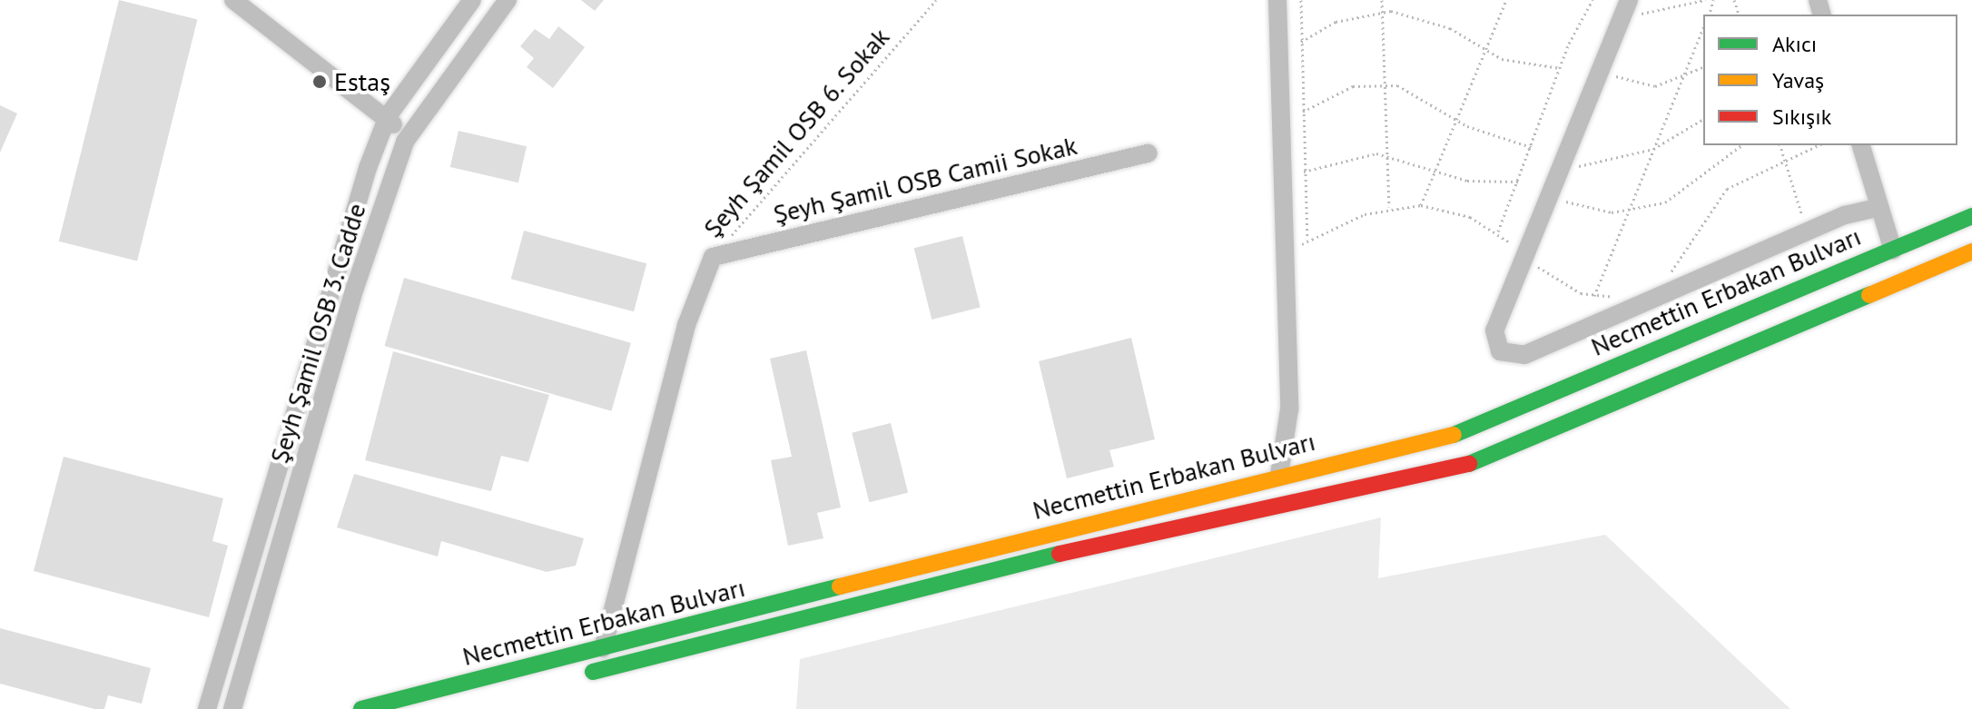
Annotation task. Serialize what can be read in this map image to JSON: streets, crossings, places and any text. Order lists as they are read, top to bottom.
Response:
{
  "streets": {
    "main road": ["Necmettin Erbakan Bulvarı"],
    "street": ["Şeyh Şamil OSB Camii Sokak", "Şeyh Şamil OSB 3. Cadde"],
    "path": ["Şeyh Şamil OSB 6. Sokak"]
  },
  "crossings": [
    ["Şeyh Şamil OSB 6. Sokak", "Şeyh Şamil OSB Camii Sokak"]
  ],
  "places": ["Estaş"],
  "legend": ["Akıcı", "Yavaş", "Sıkışık"]
}
